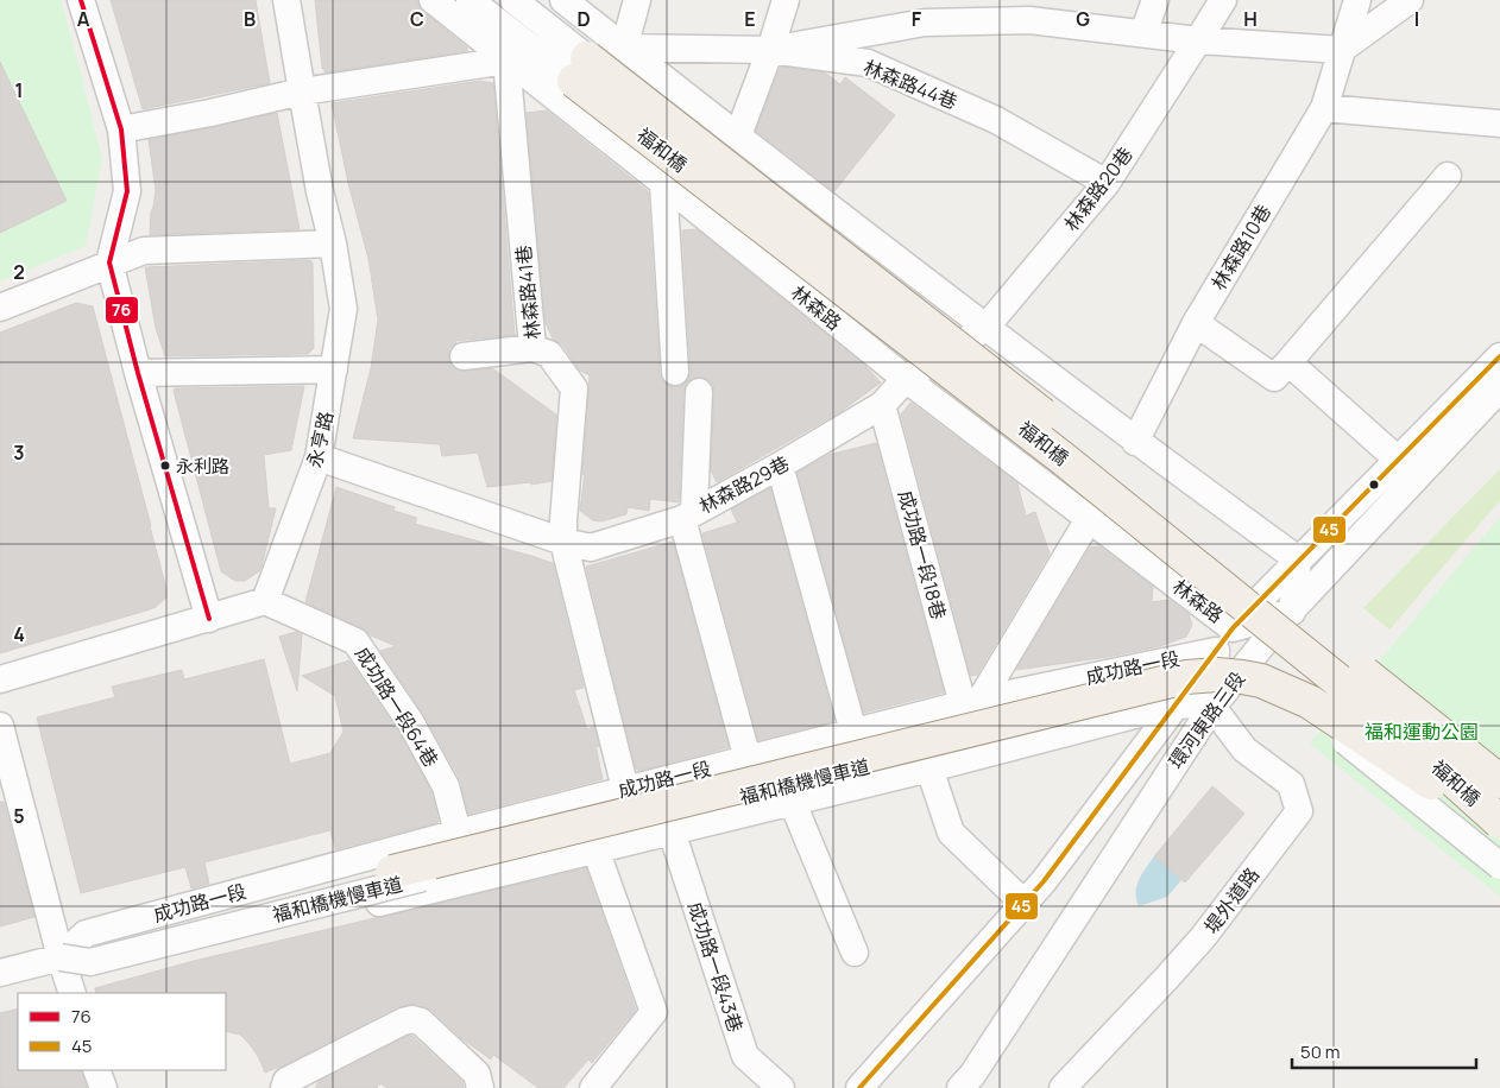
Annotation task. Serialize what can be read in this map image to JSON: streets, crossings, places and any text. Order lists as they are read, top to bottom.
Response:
{
  "streets": {
    "main road": ["福和橋"],
    "street": [
      "林森路44巷",
      "林森路20巷",
      "林森路10巷",
      "林森路41巷",
      "林森路",
      "永亨路",
      "林森路29巷",
      "成功路一段18巷",
      "成功路一段",
      "成功路一段64巷",
      "環河東路三段",
      "福和橋機慢車道",
      "堤外道路",
      "成功路一段43巷"
    ]
  },
  "crossings": [
    ["林森路44巷", "林森路20巷"],
    ["林森路20巷", "林森路"],
    ["林森路20巷", "林森路29巷"],
    ["林森路41巷", "林森路"],
    ["林森路41巷", "林森路29巷"],
    ["林森路41巷", "成功路一段"],
    ["林森路", "林森路29巷"],
    ["林森路", "環河東路三段"],
    ["永亨路", "林森路29巷"],
    ["永亨路", "成功路一段64巷"],
    ["林森路29巷", "成功路一段18巷"],
    ["成功路一段18巷", "成功路一段"],
    ["成功路一段", "成功路一段64巷"],
    ["成功路一段", "環河東路三段"],
    ["成功路一段", "福和橋機慢車道"],
    ["環河東路三段", "堤外道路"]
  ],
  "parks": ["福和運動公園"],
  "places": ["永利路"],
  "lines": ["transit line 76", "transit line 45"],
  "legend": ["76", "45"],
  "scale_bar": "50 m",
  "grid": {
    "columns": [
      "A",
      "B",
      "C",
      "D",
      "E",
      "F",
      "G",
      "H",
      "I"
    ],
    "rows": [
      "1",
      "2",
      "3",
      "4",
      "5"
    ]
  }
}
